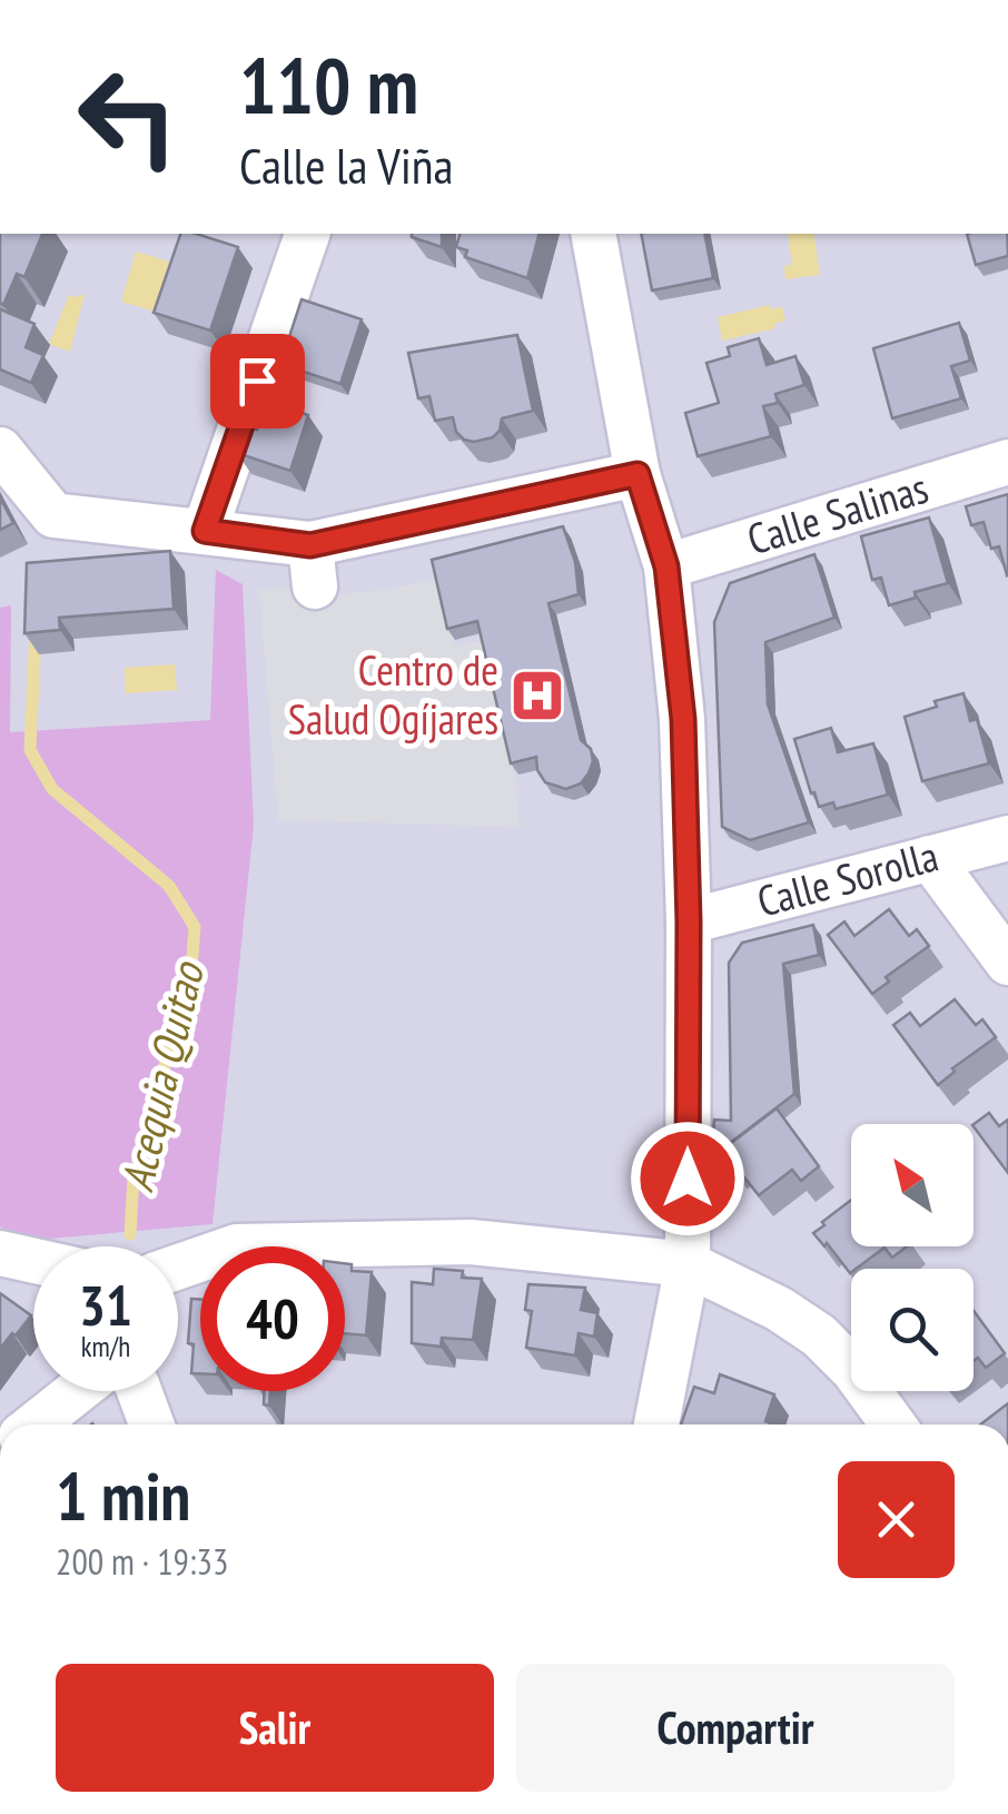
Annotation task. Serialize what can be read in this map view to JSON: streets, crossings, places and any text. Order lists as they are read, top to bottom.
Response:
{
  "streets": {
    "street": ["Calle Salinas", "Calle Sorolla"]
  },
  "water": ["Acequia Quitao"],
  "places": {
    "hospital": ["Centro de Salud Ogíjares"]
  },
  "north": "top left",
  "page": {
    "turn": ["110 m", "Calle la Viña"],
    "speed": "31 km/h",
    "limit": "40",
    "heading": ["1 min", "200 m · 19:33"],
    "buttons": ["Salir", "Compartir"]
  }
}
